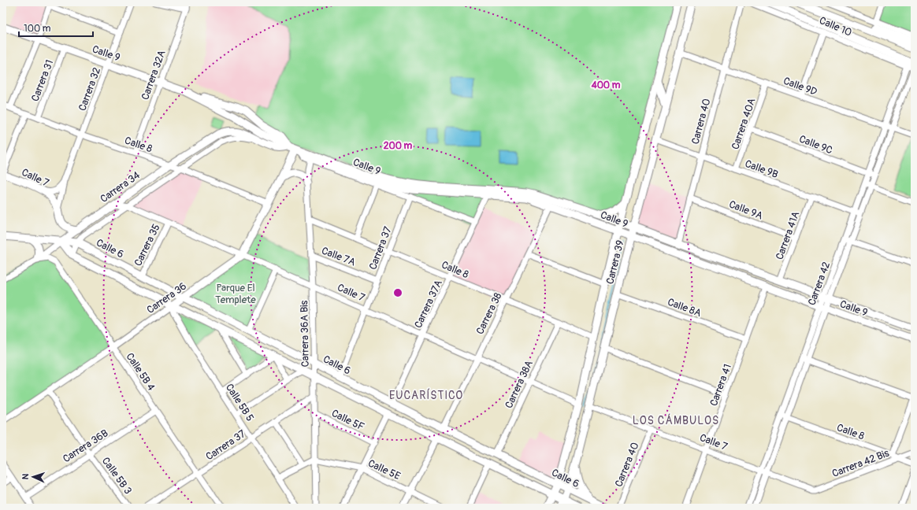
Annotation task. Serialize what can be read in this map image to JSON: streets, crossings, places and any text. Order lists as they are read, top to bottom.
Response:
{
  "streets": {
    "main road": [
      "Calle 10",
      "Calle 9",
      "Calle 7",
      "Carrera 34",
      "Calle 6",
      "Carrera 39",
      "Carrera 36"
    ],
    "street": [
      "Carrera 32A",
      "Carrera 31",
      "Calle 9D",
      "Carrera 32",
      "Carrera 40",
      "Carrera 40A",
      "Calle 8",
      "Calle 9C",
      "Calle 9B",
      "Calle 9A",
      "Carrera 41A",
      "Carrera 35",
      "Carrera 37",
      "Calle 7A",
      "Carrera 42",
      "Carrera 37A",
      "Calle 8A",
      "Carrera 38",
      "Carrera 36A Bis",
      "Calle 5B 4",
      "Carrera 38A",
      "Carrera 41",
      "Calle 5B 5",
      "Calle 5F",
      "Carrera 36B",
      "Carrera 42 Bis",
      "Calle 5E",
      "Calle 5B 3"
    ]
  },
  "crossings": [
    ["Calle 10", "Carrera 42"],
    ["Calle 9", "Carrera 32A"],
    ["Calle 9", "Carrera 31"],
    ["Calle 9", "Carrera 32"],
    ["Calle 9", "Carrera 40"],
    ["Calle 9", "Carrera 34"],
    ["Calle 9", "Carrera 41A"],
    ["Calle 9", "Carrera 37"],
    ["Calle 9", "Carrera 39"],
    ["Calle 9", "Carrera 42"],
    ["Calle 9", "Carrera 36"],
    ["Calle 9", "Carrera 37A"],
    ["Calle 9", "Carrera 38"],
    ["Calle 9", "Carrera 36A Bis"],
    ["Calle 9", "Carrera 41"],
    ["Carrera 32A", "Calle 8"],
    ["Carrera 31", "Calle 8"],
    ["Carrera 31", "Calle 7"],
    ["Calle 9D", "Carrera 40"],
    ["Calle 9D", "Carrera 40A"],
    ["Calle 9D", "Carrera 39"],
    ["Calle 9D", "Carrera 42"],
    ["Carrera 32", "Calle 8"],
    ["Carrera 32", "Calle 7"],
    ["Carrera 40", "Calle 9B"],
    ["Carrera 40", "Calle 7"],
    ["Carrera 40", "Calle 9A"],
    ["Carrera 40A", "Calle 9C"],
    ["Carrera 40A", "Calle 9B"],
    ["Calle 8", "Carrera 34"],
    ["Calle 8", "Carrera 37"],
    ["Calle 8", "Carrera 39"],
    ["Calle 8", "Carrera 42"],
    ["Calle 8", "Carrera 36"],
    ["Calle 8", "Carrera 37A"],
    ["Calle 8", "Carrera 38"],
    ["Calle 8", "Carrera 36A Bis"],
    ["Calle 8", "Carrera 38A"],
    ["Calle 8", "Carrera 42 Bis"],
    ["Calle 9C", "Carrera 42"],
    ["Calle 9B", "Carrera 41A"],
    ["Calle 9B", "Carrera 39"],
    ["Calle 9B", "Carrera 42"],
    ["Calle 7", "Carrera 34"],
    ["Calle 7", "Carrera 35"],
    ["Calle 7", "Carrera 37"],
    ["Calle 7", "Carrera 39"],
    ["Calle 7", "Carrera 42"],
    ["Calle 7", "Carrera 36"],
    ["Calle 7", "Carrera 37A"],
    ["Calle 7", "Carrera 38"],
    ["Calle 7", "Carrera 36A Bis"],
    ["Calle 7", "Carrera 38A"],
    ["Calle 7", "Carrera 41"],
    ["Calle 7", "Carrera 42 Bis"],
    ["Carrera 34", "Calle 6"],
    ["Carrera 34", "Carrera 36"],
    ["Carrera 34", "Calle 5B 4"],
    ["Calle 9A", "Carrera 41A"],
    ["Carrera 35", "Calle 6"],
    ["Calle 6", "Carrera 37"],
    ["Calle 6", "Carrera 39"],
    ["Calle 6", "Carrera 36"],
    ["Calle 6", "Carrera 37A"],
    ["Calle 6", "Carrera 38"],
    ["Calle 6", "Carrera 36A Bis"],
    ["Calle 6", "Carrera 38A"],
    ["Calle 6", "Calle 5B 5"],
    ["Carrera 37", "Calle 7A"],
    ["Carrera 37", "Carrera 36A Bis"],
    ["Carrera 37", "Calle 5B 4"],
    ["Carrera 37", "Calle 5B 5"],
    ["Calle 7A", "Carrera 36A Bis"],
    ["Carrera 39", "Calle 8A"],
    ["Carrera 36", "Calle 5B 4"],
    ["Carrera 36", "Calle 5B 5"],
    ["Carrera 36", "Calle 5B 3"],
    ["Calle 8A", "Carrera 41"],
    ["Carrera 36A Bis", "Calle 5F"],
    ["Carrera 36A Bis", "Calle 5E"],
    ["Calle 5B 4", "Carrera 36B"],
    ["Carrera 36B", "Calle 5B 3"]
  ],
  "districts": ["EUCARÍSTICO", "LOS CÁMBULOS"],
  "parks": ["Parque El Templete"],
  "scale_bar": "100 m",
  "north": "left",
  "rings": ["400 m", "200 m"]
}
